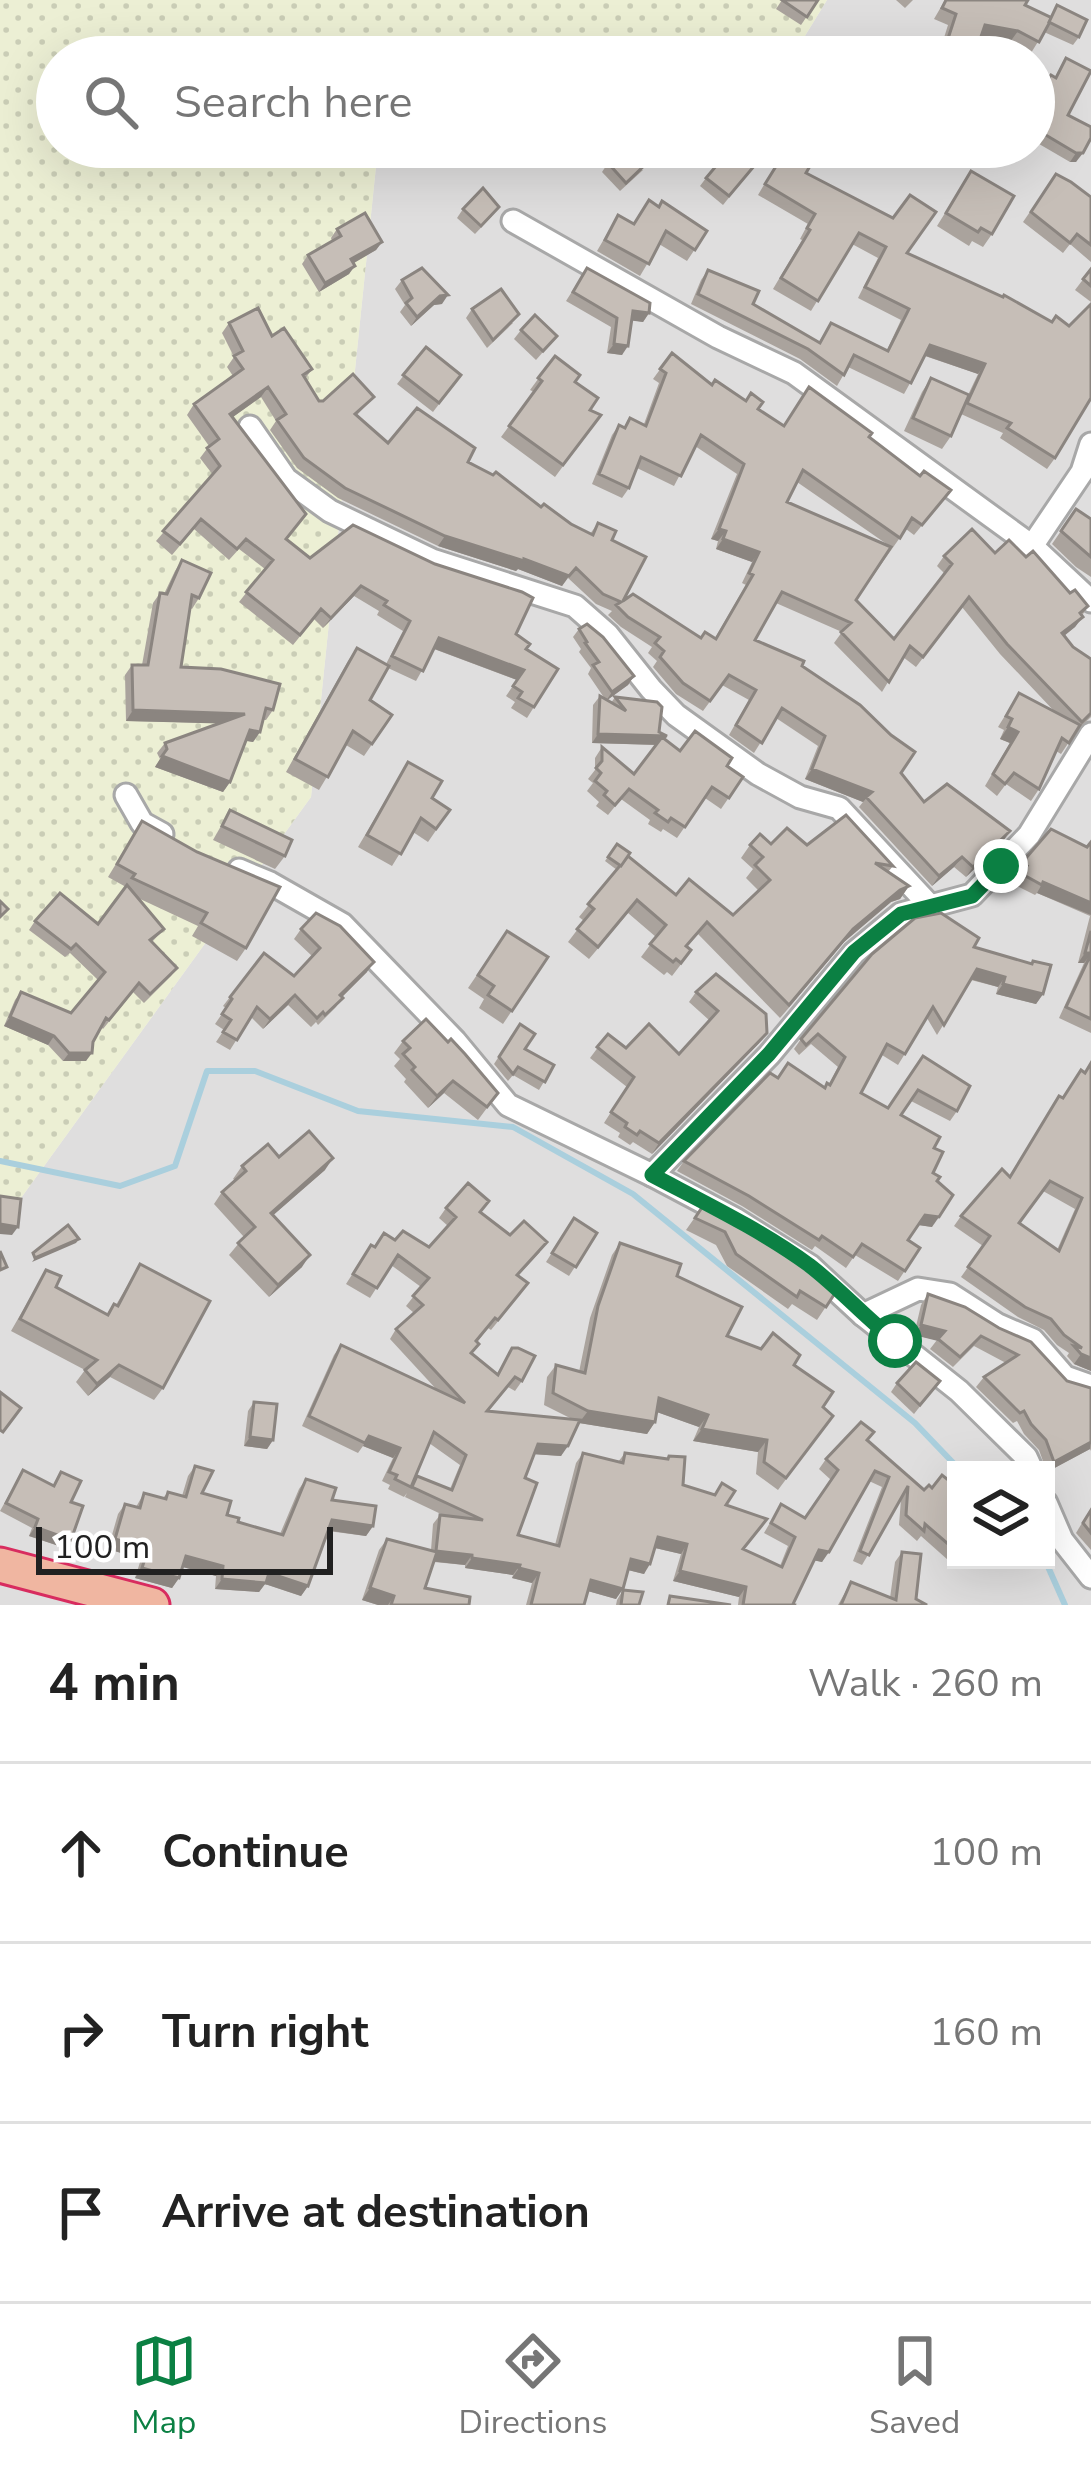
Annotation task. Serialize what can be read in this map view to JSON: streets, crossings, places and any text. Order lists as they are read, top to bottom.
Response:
{
  "scale_bar": "100 m",
  "page": {
    "search": "Search here",
    "scale": "100 m",
    "heading": ["4 min", "Walk · 260 m"],
    "list": [
      ["Continue", "100 m"],
      ["Turn right", "160 m"],
      "Arrive at destination"
    ],
    "nav": ["Map", "Directions", "Saved"]
  }
}
